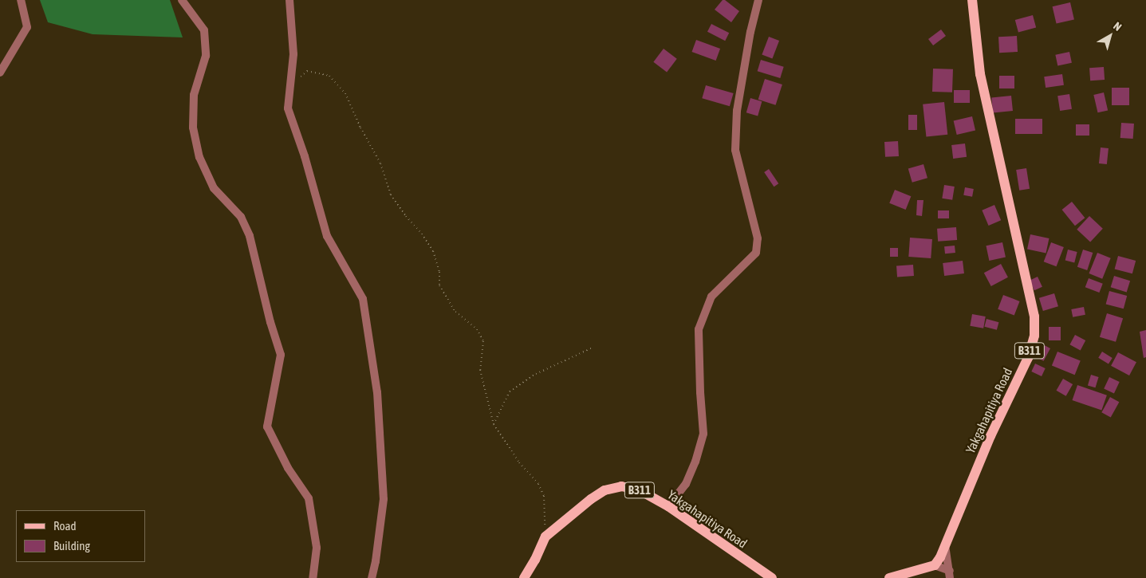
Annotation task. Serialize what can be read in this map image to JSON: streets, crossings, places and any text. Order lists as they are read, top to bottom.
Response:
{
  "streets": {
    "main road": ["B311", "Yakgahapitiya Road"]
  },
  "legend": ["Road", "Building"],
  "north": "top right"
}
